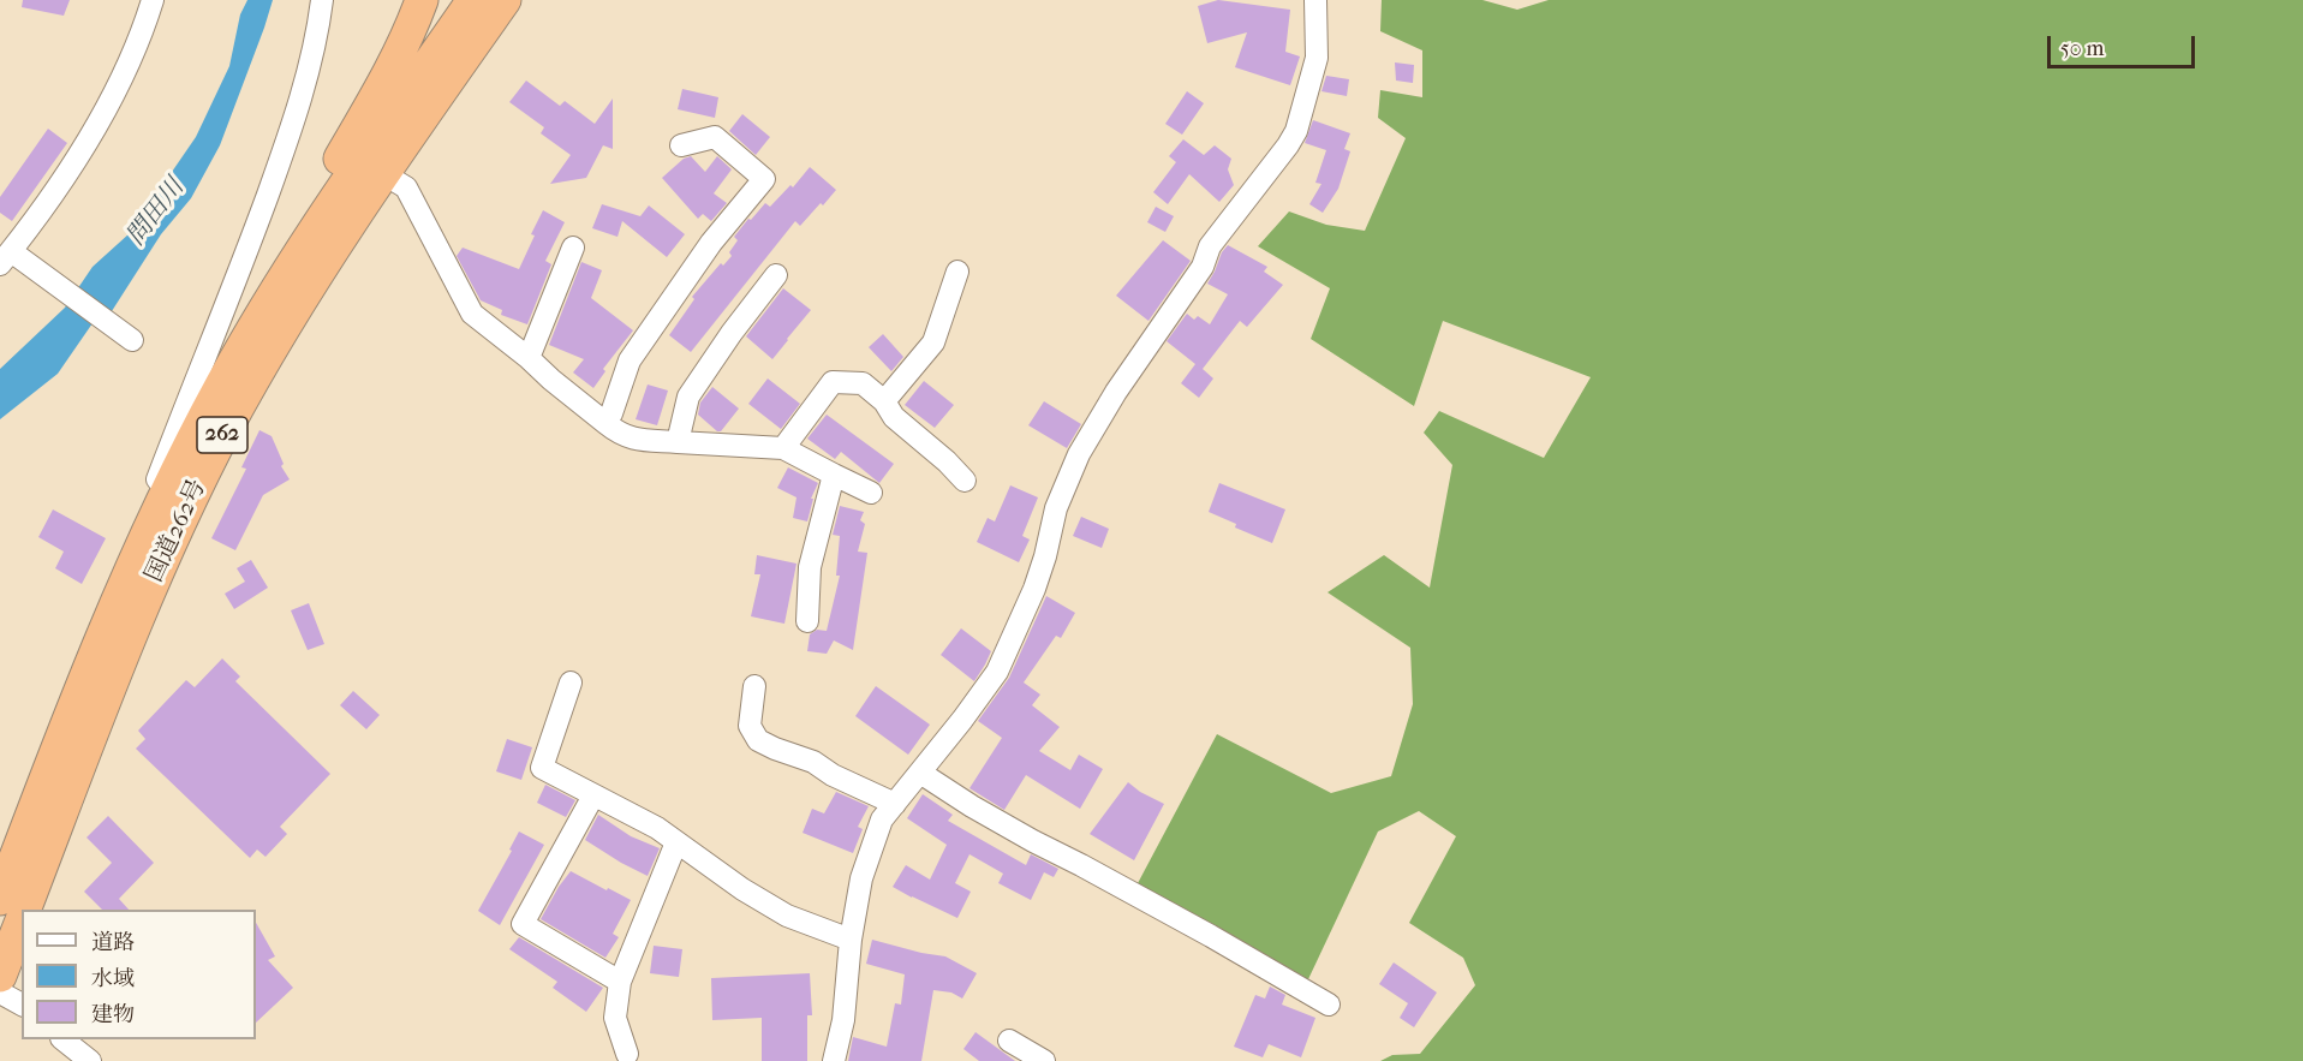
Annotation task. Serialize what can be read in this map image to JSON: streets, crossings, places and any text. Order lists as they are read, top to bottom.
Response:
{
  "streets": {
    "highway": ["262", "国道262号"]
  },
  "water": ["問田川"],
  "legend": ["道路", "水域", "建物"],
  "scale_bar": "50 m"
}
